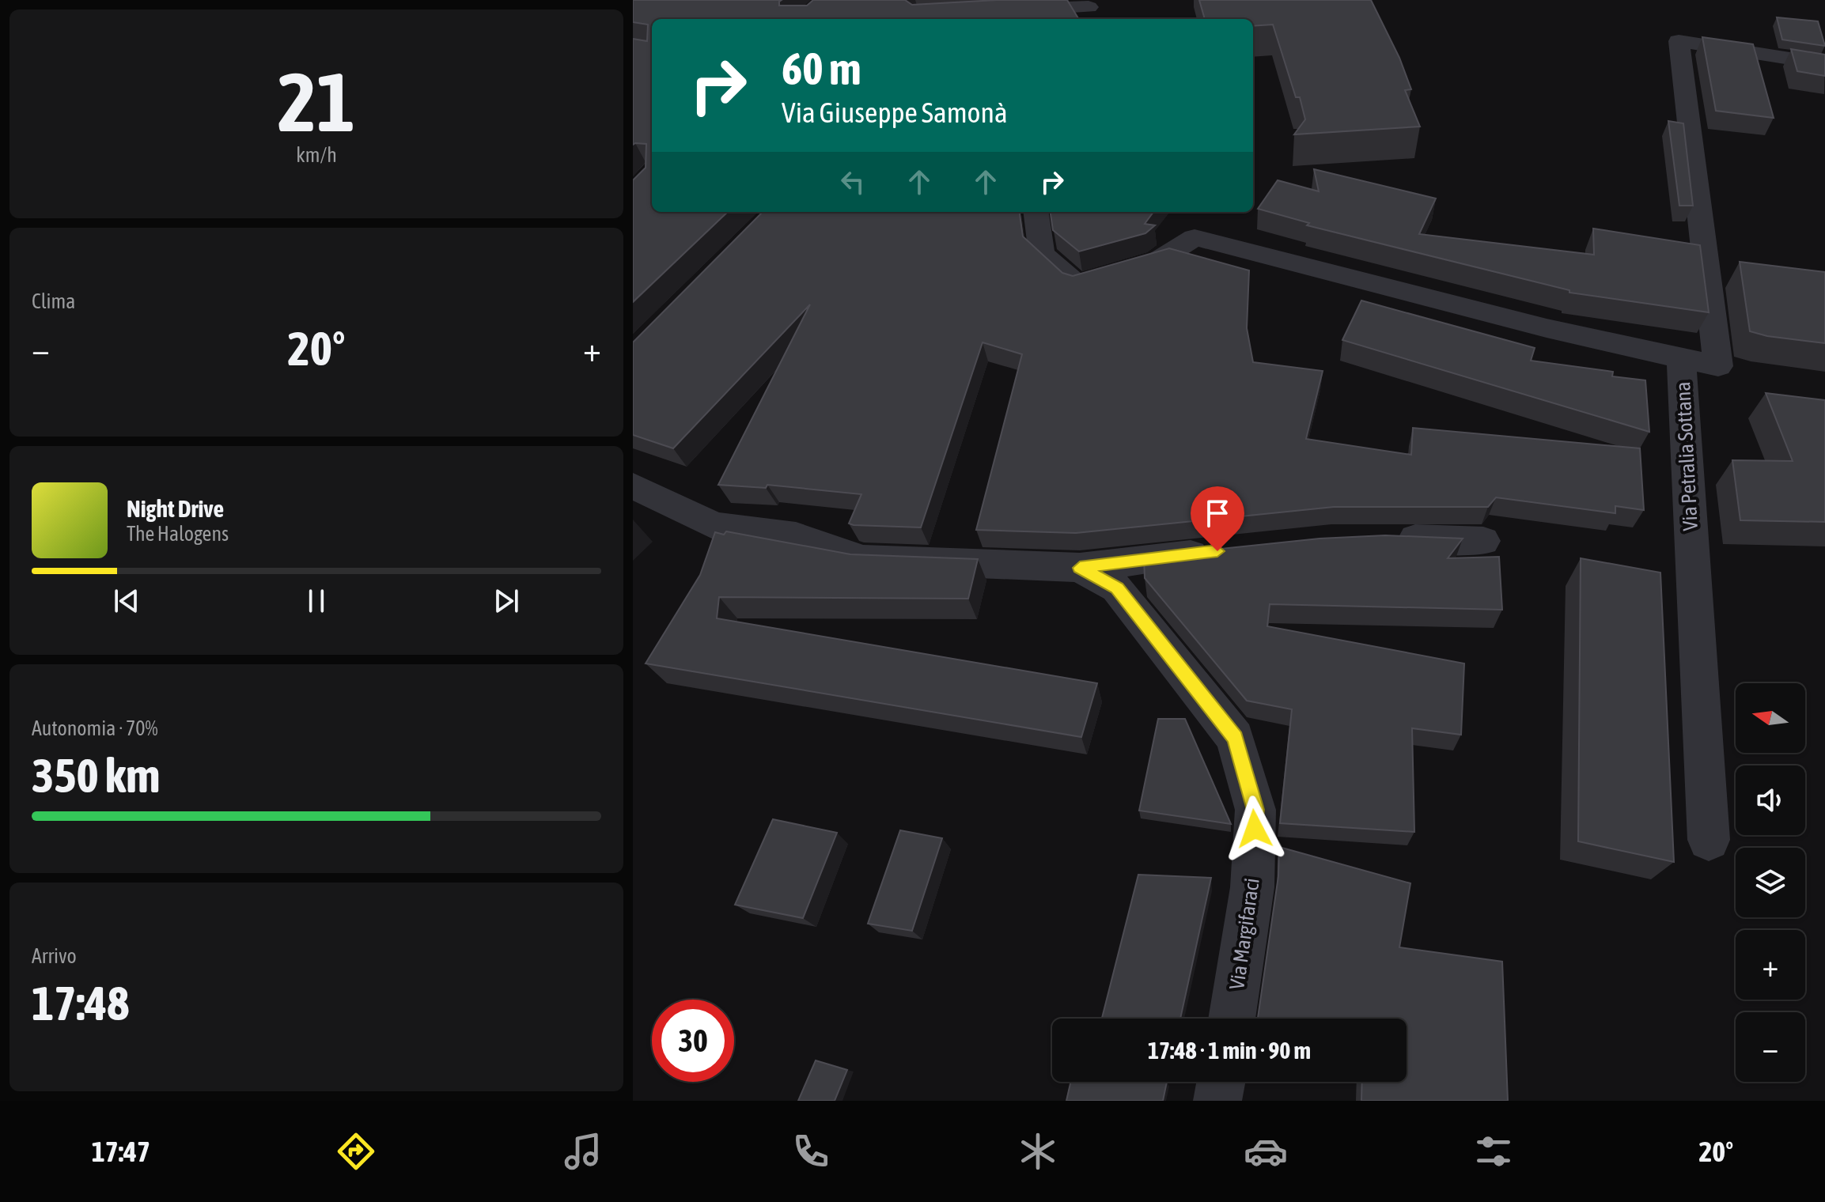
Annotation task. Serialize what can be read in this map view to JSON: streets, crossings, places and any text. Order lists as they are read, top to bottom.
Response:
{
  "streets": {
    "street": ["Via Petralia Sottana", "Via Margifaraci"]
  },
  "north": "left",
  "page": {
    "tile": [
      ["21", "km/h"],
      "Clima",
      ["Autonomia · 70%", "350 km"],
      ["Arrivo", "17:48"]
    ],
    "turn": ["60 m", "Via Giuseppe Samonà"],
    "heat": ["−", "20°", "+"],
    "song": ["Night Drive", "The Halogens"],
    "map_buttons": ["+", "−"],
    "limit": "30",
    "trip": "17:48 · 1 min · 90 m",
    "tabs": ["17:47", "20°"]
  }
}
